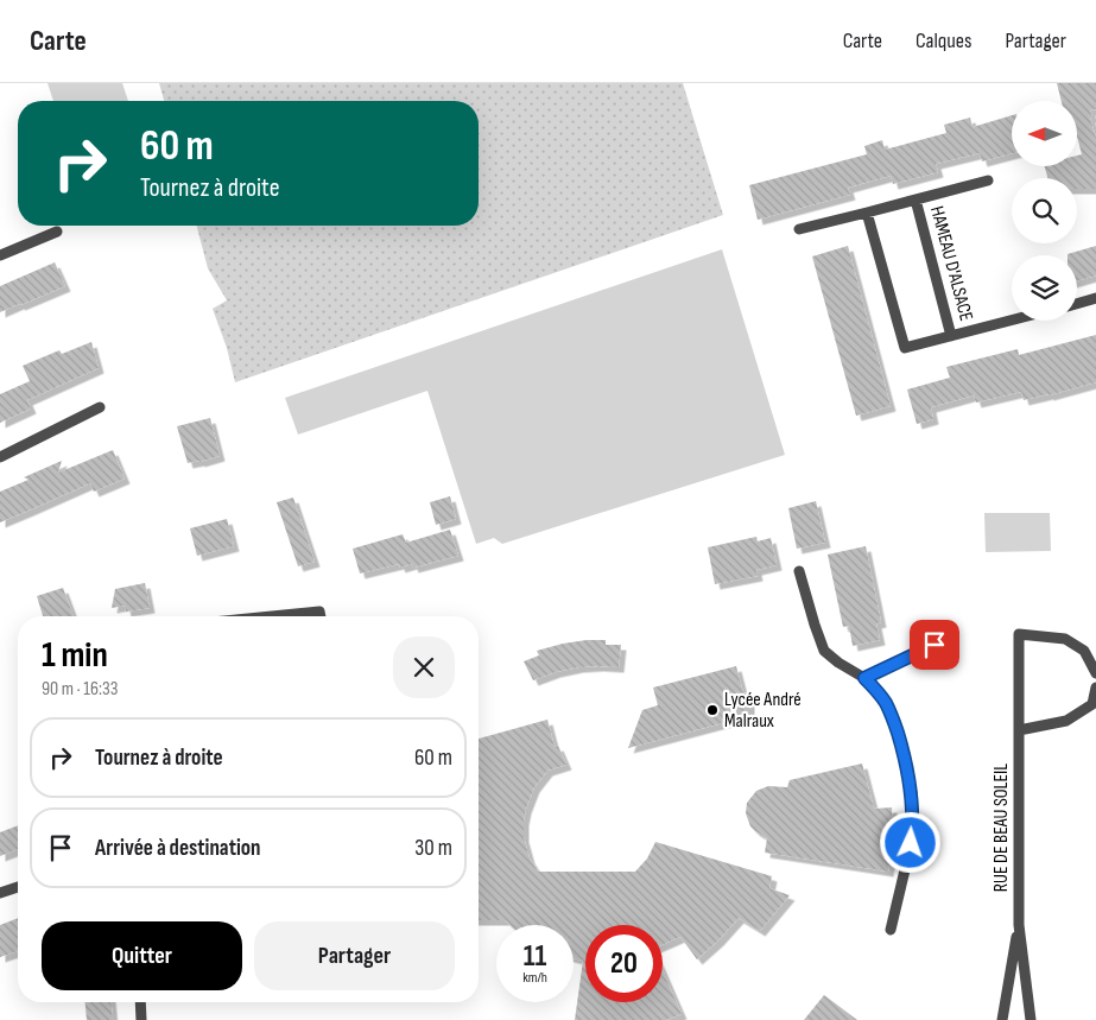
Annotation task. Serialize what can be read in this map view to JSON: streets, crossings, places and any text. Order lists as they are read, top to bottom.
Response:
{
  "streets": {
    "street": ["HAMEAU D'ALSACE", "RUE DE BEAU SOLEIL"]
  },
  "places": ["Lycée André Malraux"],
  "north": "left",
  "page": {
    "header": "Carte",
    "nav": ["Carte", "Calques", "Partager"],
    "turn": ["60 m", "Tournez à droite"],
    "heading": ["1 min", "90 m · 16:33"],
    "list": [
      {
        "name": "Tournez à droite",
        "value": "60 m"
      },
      {
        "name": "Arrivée à destination",
        "value": "30 m"
      }
    ],
    "buttons": ["Quitter", "Partager"],
    "speed": "11 km/h",
    "limit": "20"
  }
}
